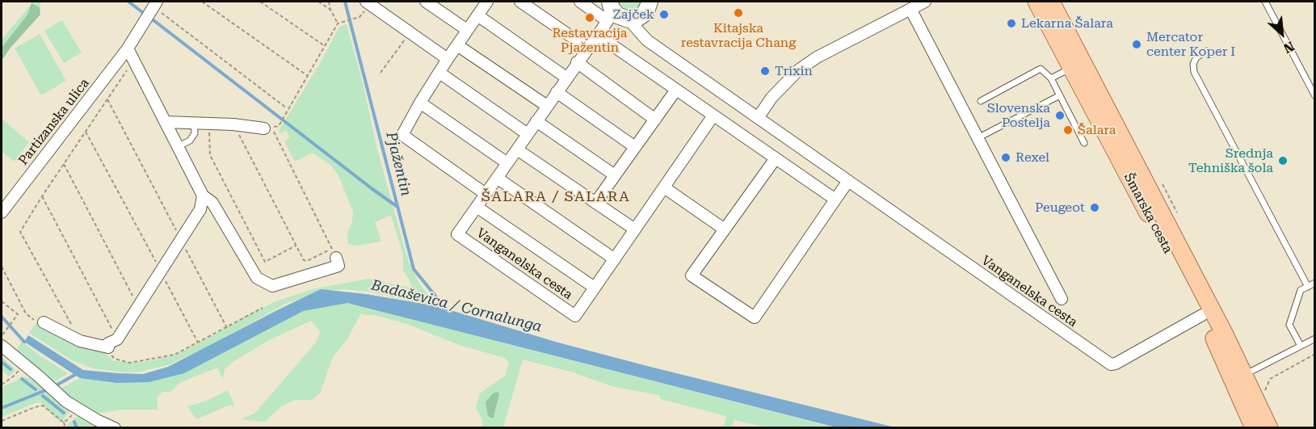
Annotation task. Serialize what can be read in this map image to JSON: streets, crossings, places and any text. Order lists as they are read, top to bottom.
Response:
{
  "streets": {
    "main road": ["Šmarska cesta"],
    "street": ["Partizanska ulica", "Vanganelska cesta"]
  },
  "crossings": [
    ["Šmarska cesta", "Vanganelska cesta"]
  ],
  "districts": ["ŠALARA / SALARA"],
  "water": ["Pjažentin", "Badaševica / Cornalunga"],
  "places": [
    "Kitajska restavracija Chang",
    "Zajček",
    "Restavracija Pjažentin",
    "Lekarna Šalara",
    "Mercator center Koper I",
    "Trixin",
    "Slovenska Postelja",
    "Šalara",
    "Rexel",
    "Srednja Tehniška šola",
    "Peugeot"
  ],
  "north": "bottom right"
}
